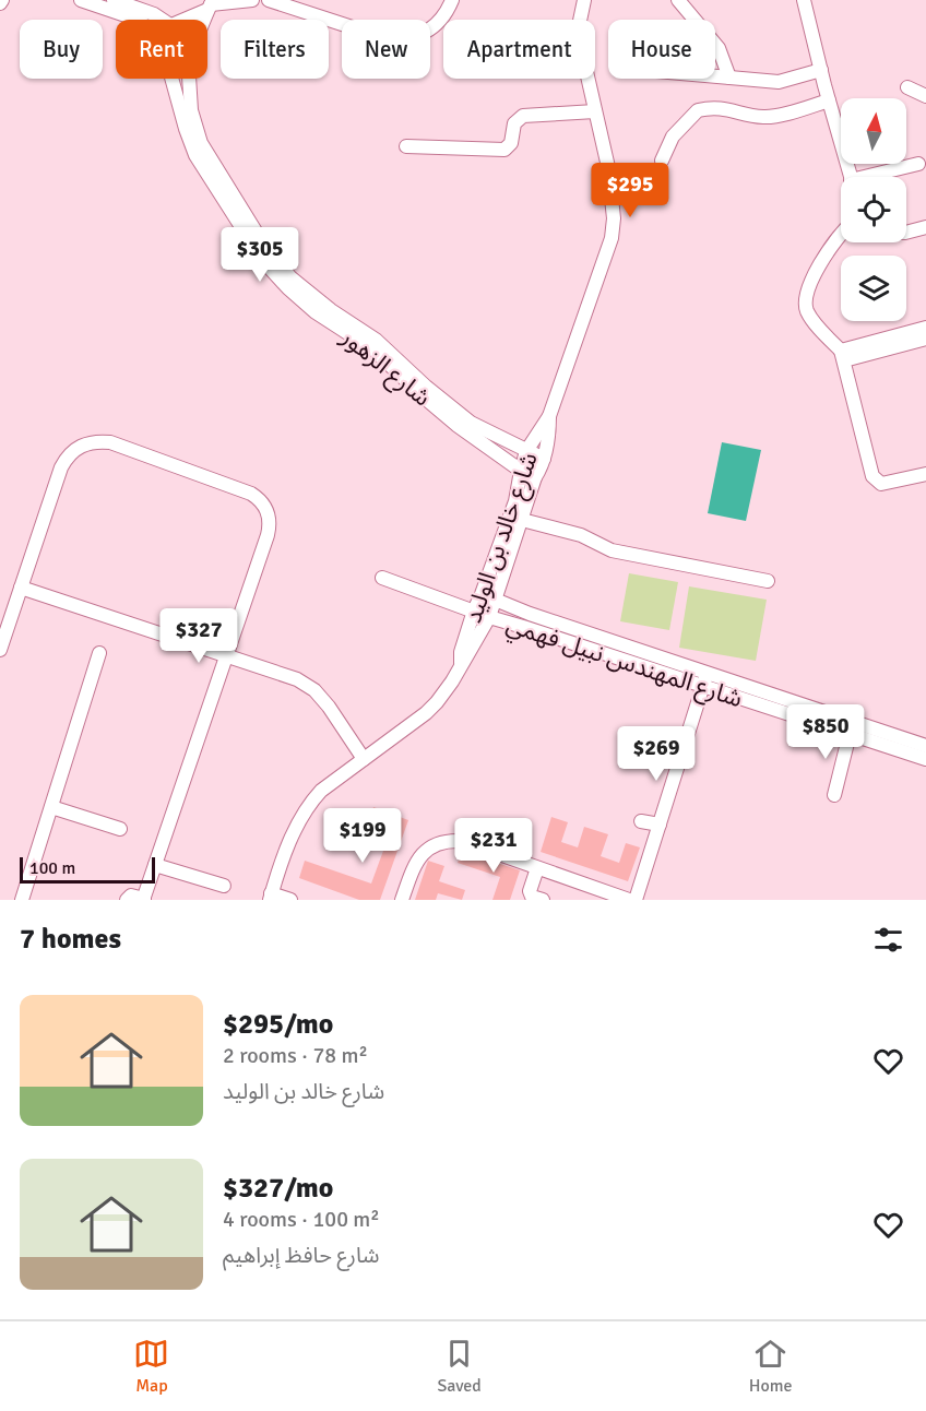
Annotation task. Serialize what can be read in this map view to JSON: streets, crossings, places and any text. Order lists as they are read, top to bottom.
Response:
{
  "streets": {
    "street": ["شارع الزهور", "شارع خالد بن الوليد", "شارع المهندس نبيل فهمي"]
  },
  "crossings": [
    ["شارع الزهور", "شارع خالد بن الوليد"],
    ["شارع خالد بن الوليد", "شارع المهندس نبيل فهمي"]
  ],
  "scale_bar": "100 m",
  "north": "top",
  "page": {
    "chip": [
      "Buy",
      "Rent",
      "Filters",
      "New",
      "Apartment",
      "House"
    ],
    "price": [
      "$295",
      "$305",
      "$327",
      "$850",
      "$269",
      "$199",
      "$231"
    ],
    "scale": "100 m",
    "heading": "7 homes",
    "list": [
      {
        "name": "$295/mo",
        "note": "2 rooms · 78 m² · شارع خالد بن الوليد"
      },
      {
        "name": "$327/mo",
        "note": "4 rooms · 100 m² · شارع حافظ إبراهيم"
      }
    ],
    "tabs": ["Map", "Saved", "Home"]
  }
}
